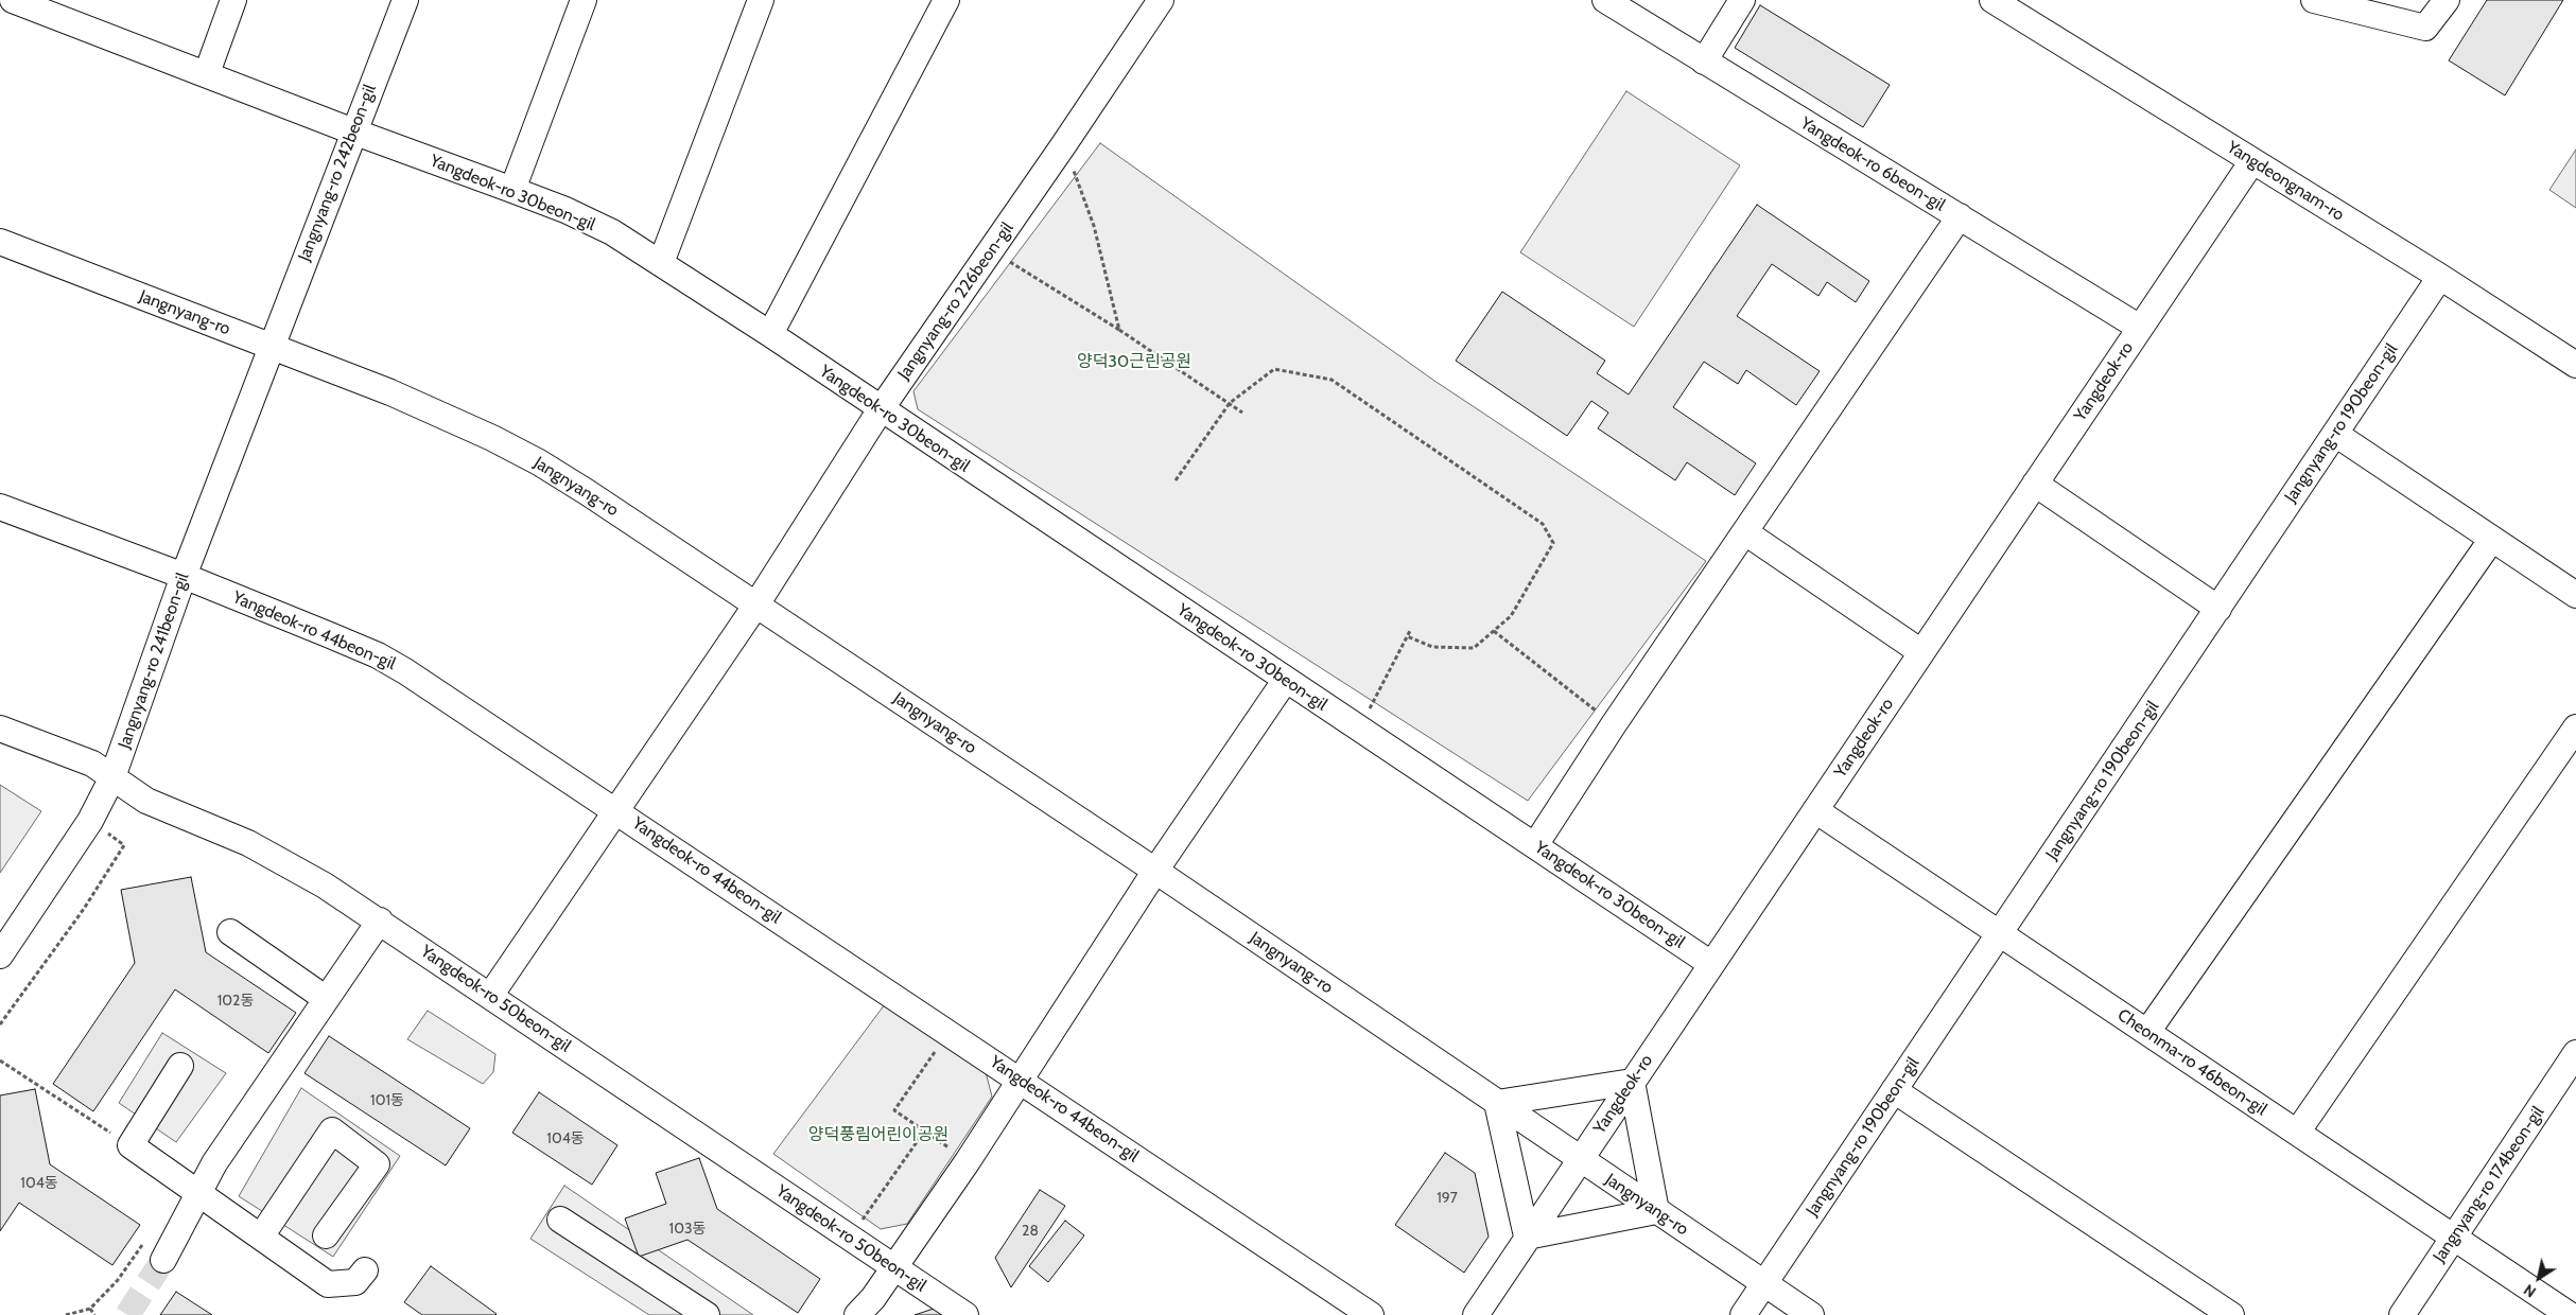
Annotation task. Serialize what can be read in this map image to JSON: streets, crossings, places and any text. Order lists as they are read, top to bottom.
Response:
{
  "streets": {
    "street": [
      "Yangdeok-ro 6beon-gil",
      "Jangnyang-ro 242beon-gil",
      "Yangdeongnam-ro",
      "Yangdeok-ro 30beon-gil",
      "Jangnyang-ro 226beon-gil",
      "Jangnyang-ro",
      "Yangdeok-ro",
      "Jangnyang-ro 190beon-gil",
      "Yangdeok-ro 44beon-gil",
      "Jangnyang-ro 241beon-gil",
      "Yangdeok-ro 50beon-gil",
      "Cheonma-ro 46beon-gil",
      "Jangnyang-ro 174beon-gil"
    ]
  },
  "crossings": [
    ["Yangdeok-ro 6beon-gil", "Yangdeok-ro"],
    ["Jangnyang-ro 242beon-gil", "Yangdeok-ro 30beon-gil"],
    ["Jangnyang-ro 242beon-gil", "Jangnyang-ro"],
    ["Jangnyang-ro 242beon-gil", "Jangnyang-ro 241beon-gil"],
    ["Yangdeongnam-ro", "Yangdeok-ro"],
    ["Yangdeongnam-ro", "Jangnyang-ro 190beon-gil"],
    ["Yangdeok-ro 30beon-gil", "Jangnyang-ro 226beon-gil"],
    ["Yangdeok-ro 30beon-gil", "Yangdeok-ro"],
    ["Jangnyang-ro 226beon-gil", "Jangnyang-ro"],
    ["Jangnyang-ro 226beon-gil", "Yangdeok-ro 44beon-gil"],
    ["Jangnyang-ro 226beon-gil", "Yangdeok-ro 50beon-gil"],
    ["Jangnyang-ro", "Yangdeok-ro"],
    ["Jangnyang-ro", "Jangnyang-ro 190beon-gil"],
    ["Jangnyang-ro", "Jangnyang-ro 241beon-gil"],
    ["Yangdeok-ro", "Cheonma-ro 46beon-gil"],
    ["Jangnyang-ro 190beon-gil", "Cheonma-ro 46beon-gil"],
    ["Yangdeok-ro 44beon-gil", "Jangnyang-ro 241beon-gil"],
    ["Jangnyang-ro 241beon-gil", "Yangdeok-ro 50beon-gil"],
    ["Cheonma-ro 46beon-gil", "Jangnyang-ro 174beon-gil"]
  ],
  "parks": ["양덕30근린공원", "양덕풍림어린이공원"],
  "house_numbers": [
    "102동",
    "101동",
    "104동",
    "104동",
    "197",
    "103동",
    "28"
  ],
  "north": "bottom left"
}
